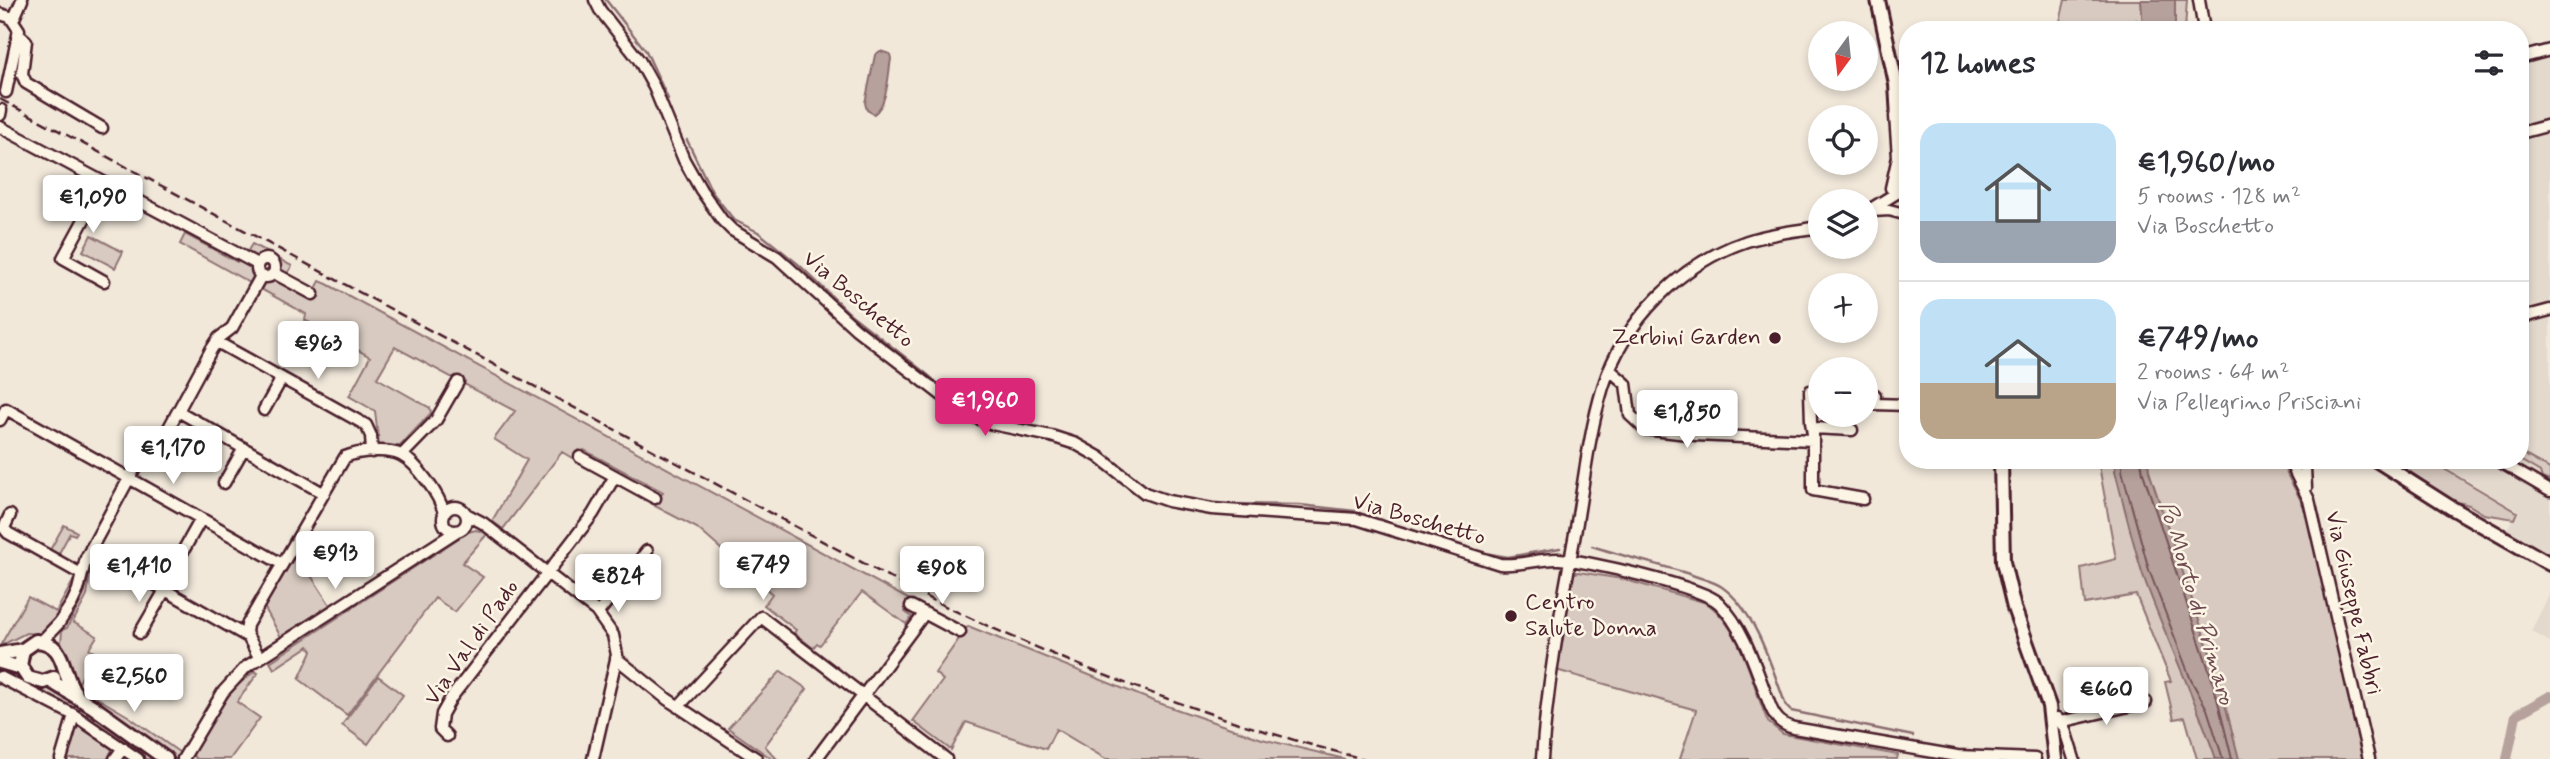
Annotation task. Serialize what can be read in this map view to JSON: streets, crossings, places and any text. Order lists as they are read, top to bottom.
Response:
{
  "streets": {
    "street": ["Via Boschetto", "Via Giuseppe Fabbri", "Via Val di Pado"]
  },
  "water": ["Po Morto di Primaro"],
  "places": ["Zerbini Garden", "Centro Salute Donna"],
  "north": "bottom",
  "page": {
    "map_buttons": ["+", "−"],
    "heading": "12 homes",
    "list": [
      {
        "name": "€1,960/mo",
        "note": "5 rooms · 128 m² · Via Boschetto"
      },
      {
        "name": "€749/mo",
        "note": "2 rooms · 64 m² · Via Pellegrino Prisciani"
      }
    ],
    "price": [
      "€1,090",
      "€963",
      "€1,960",
      "€1,850",
      "€1,170",
      "€913",
      "€749",
      "€1,410",
      "€908",
      "€824",
      "€2,560",
      "€660"
    ]
  }
}
